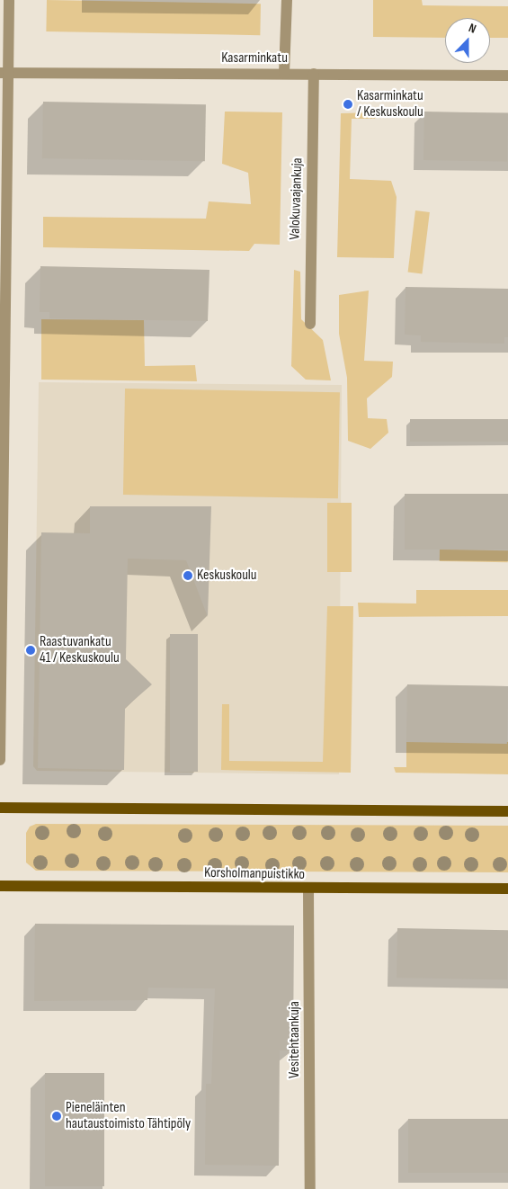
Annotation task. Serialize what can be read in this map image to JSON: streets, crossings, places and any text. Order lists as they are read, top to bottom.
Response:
{
  "streets": {
    "main road": ["Korsholmanpuistikko"],
    "street": ["Kasarminkatu", "Valokuvaajankuja", "Vesitehtaankuja"]
  },
  "crossings": [
    ["Kasarminkatu", "Valokuvaajankuja"],
    ["Korsholmanpuistikko", "Vesitehtaankuja"]
  ],
  "places": [
    "Kasarminkatu / Keskuskoulu",
    "Keskuskoulu",
    "Raastuvankatu 41 / Keskuskoulu",
    "Pieneläinten hautaustoimisto Tähtipöly"
  ],
  "north": "top"
}
